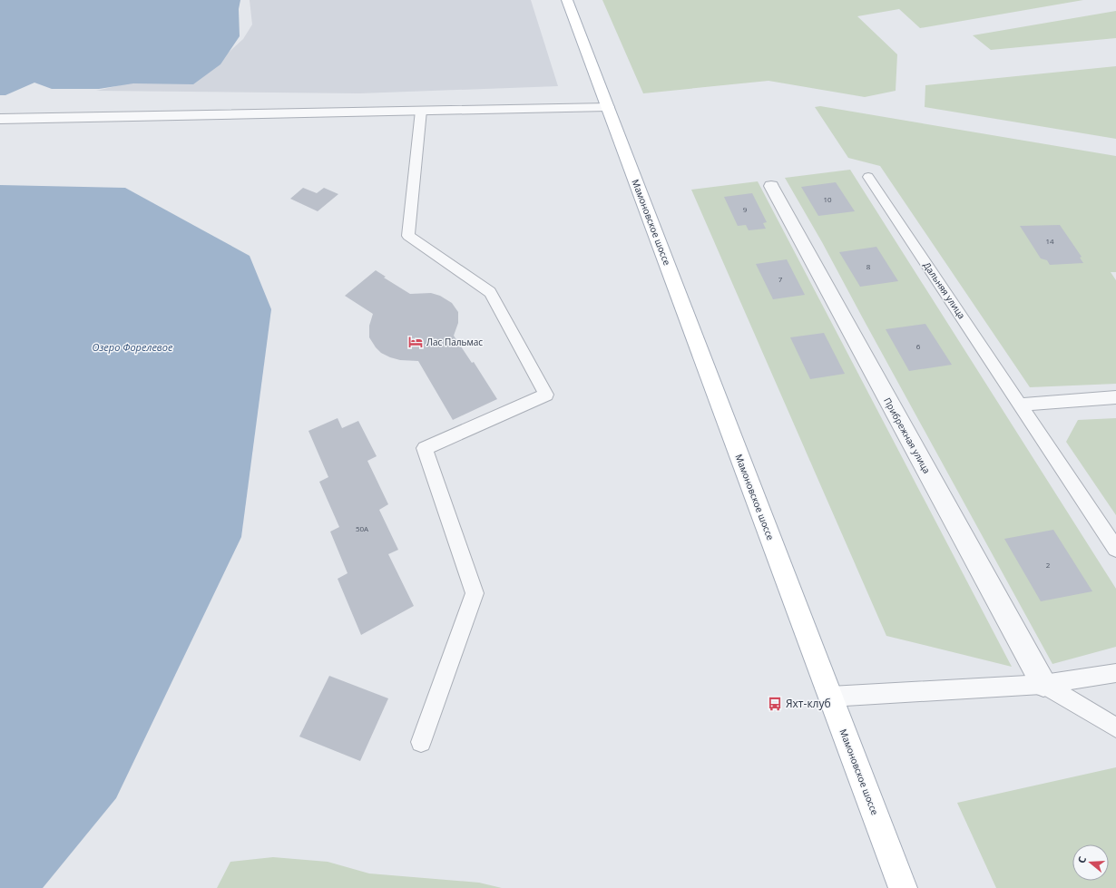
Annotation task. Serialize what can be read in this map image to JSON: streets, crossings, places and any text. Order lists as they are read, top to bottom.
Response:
{
  "streets": {
    "main road": ["Мамоновское шоссе"],
    "street": ["Прибрежная улица"],
    "lane": ["Дальняя улица"]
  },
  "water": ["Озеро Форелевое"],
  "places": {
    "hotel": ["Лас Пальмас"],
    "bus stop": ["Яхт-клуб"]
  },
  "house_numbers": [
    "10",
    "9",
    "14",
    "8",
    "7",
    "6",
    "50А",
    "2"
  ],
  "north": "left"
}
